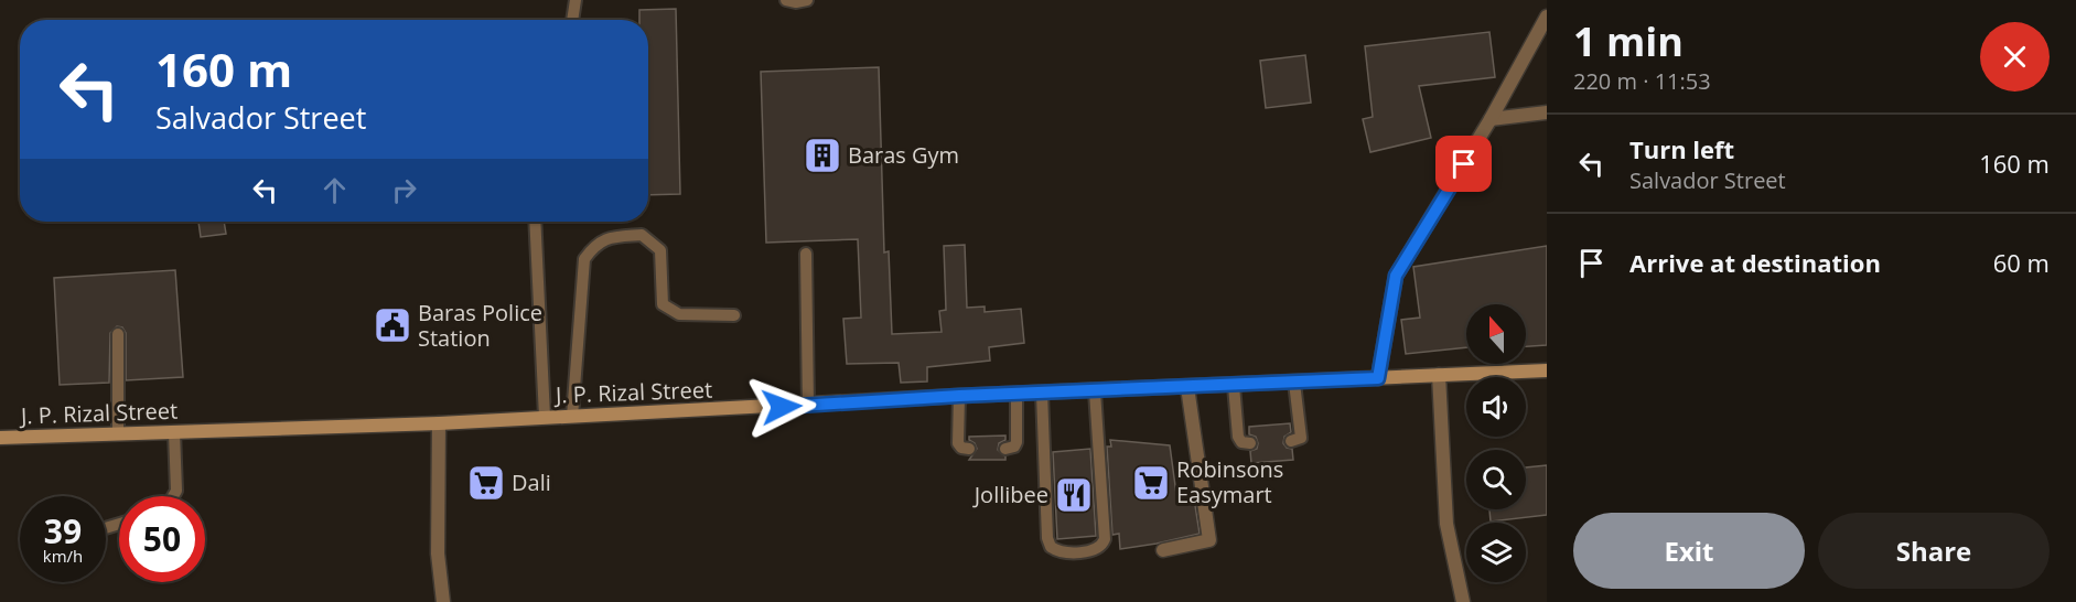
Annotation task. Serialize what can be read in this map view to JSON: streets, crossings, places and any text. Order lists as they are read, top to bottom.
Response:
{
  "streets": {
    "main road": ["J. P. Rizal Street"]
  },
  "places": {
    "building": ["Baras Gym"],
    "public building": ["Baras Police Station"],
    "supermarket": ["Dali", "Robinsons Easymart"],
    "restaurant": ["Jollibee"]
  },
  "north": "top",
  "page": {
    "heading": ["1 min", "220 m · 11:53"],
    "turn": ["160 m", "Salvador Street"],
    "list": [
      {
        "name": "Turn left",
        "note": "Salvador Street",
        "value": "160 m"
      },
      {
        "name": "Arrive at destination",
        "value": "60 m"
      }
    ],
    "speed": "39 km/h",
    "limit": "50",
    "buttons": ["Exit", "Share"]
  }
}
